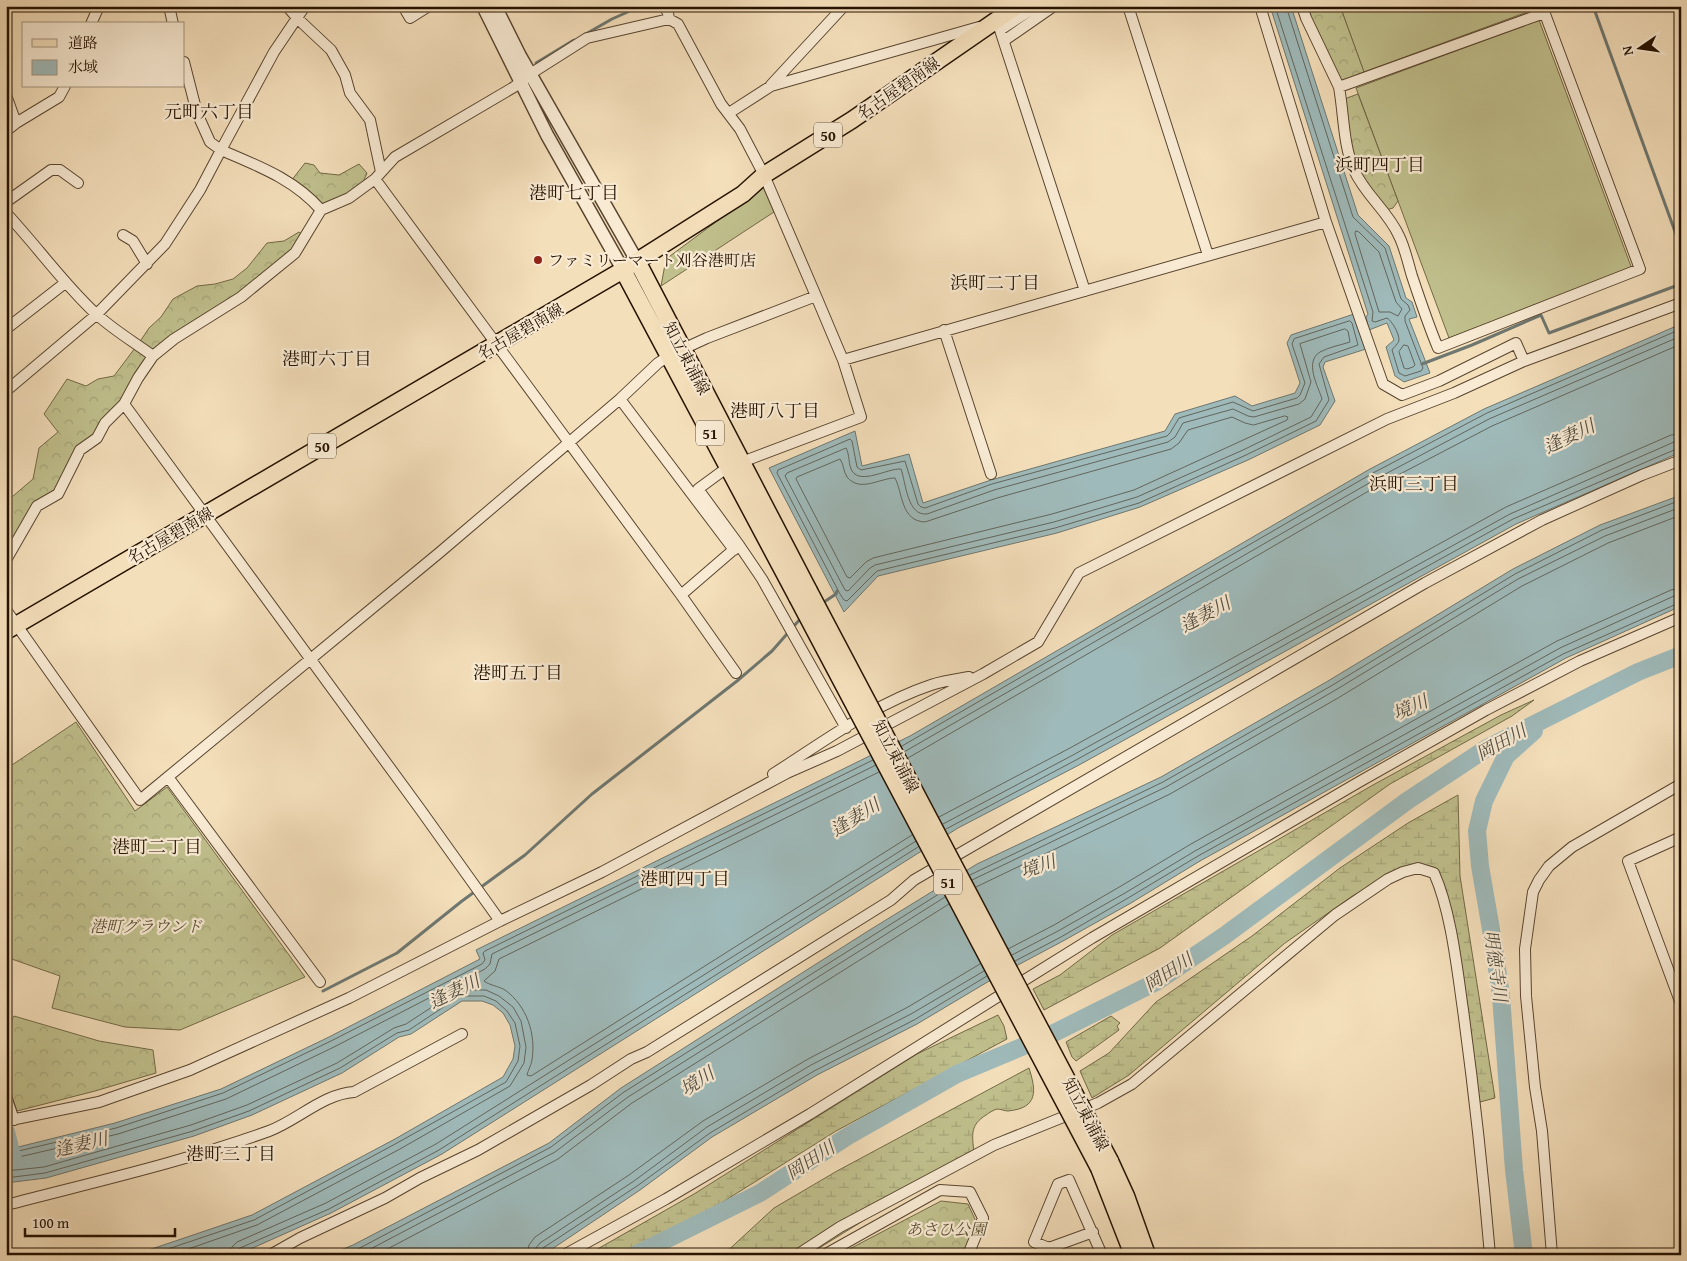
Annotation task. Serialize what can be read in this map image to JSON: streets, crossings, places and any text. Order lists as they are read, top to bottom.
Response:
{
  "streets": {
    "main road": [
      "名古屋碧南線",
      "50",
      "知立東浦線",
      "51"
    ]
  },
  "crossings": [
    ["名古屋碧南線", "知立東浦線"]
  ],
  "districts": [
    "元町六丁目",
    "浜町四丁目",
    "港町七丁目",
    "浜町二丁目",
    "港町六丁目",
    "港町八丁目",
    "浜町三丁目",
    "港町五丁目",
    "港町二丁目",
    "港町四丁目",
    "港町三丁目"
  ],
  "water": [
    "逢妻川",
    "境川",
    "岡田川",
    "明徳寺川"
  ],
  "parks": ["港町グラウンド", "あさひ公園"],
  "places": ["ファミリーマート刈谷港町店"],
  "legend": ["道路", "水域"],
  "scale_bar": "100 m",
  "north": "left"
}
